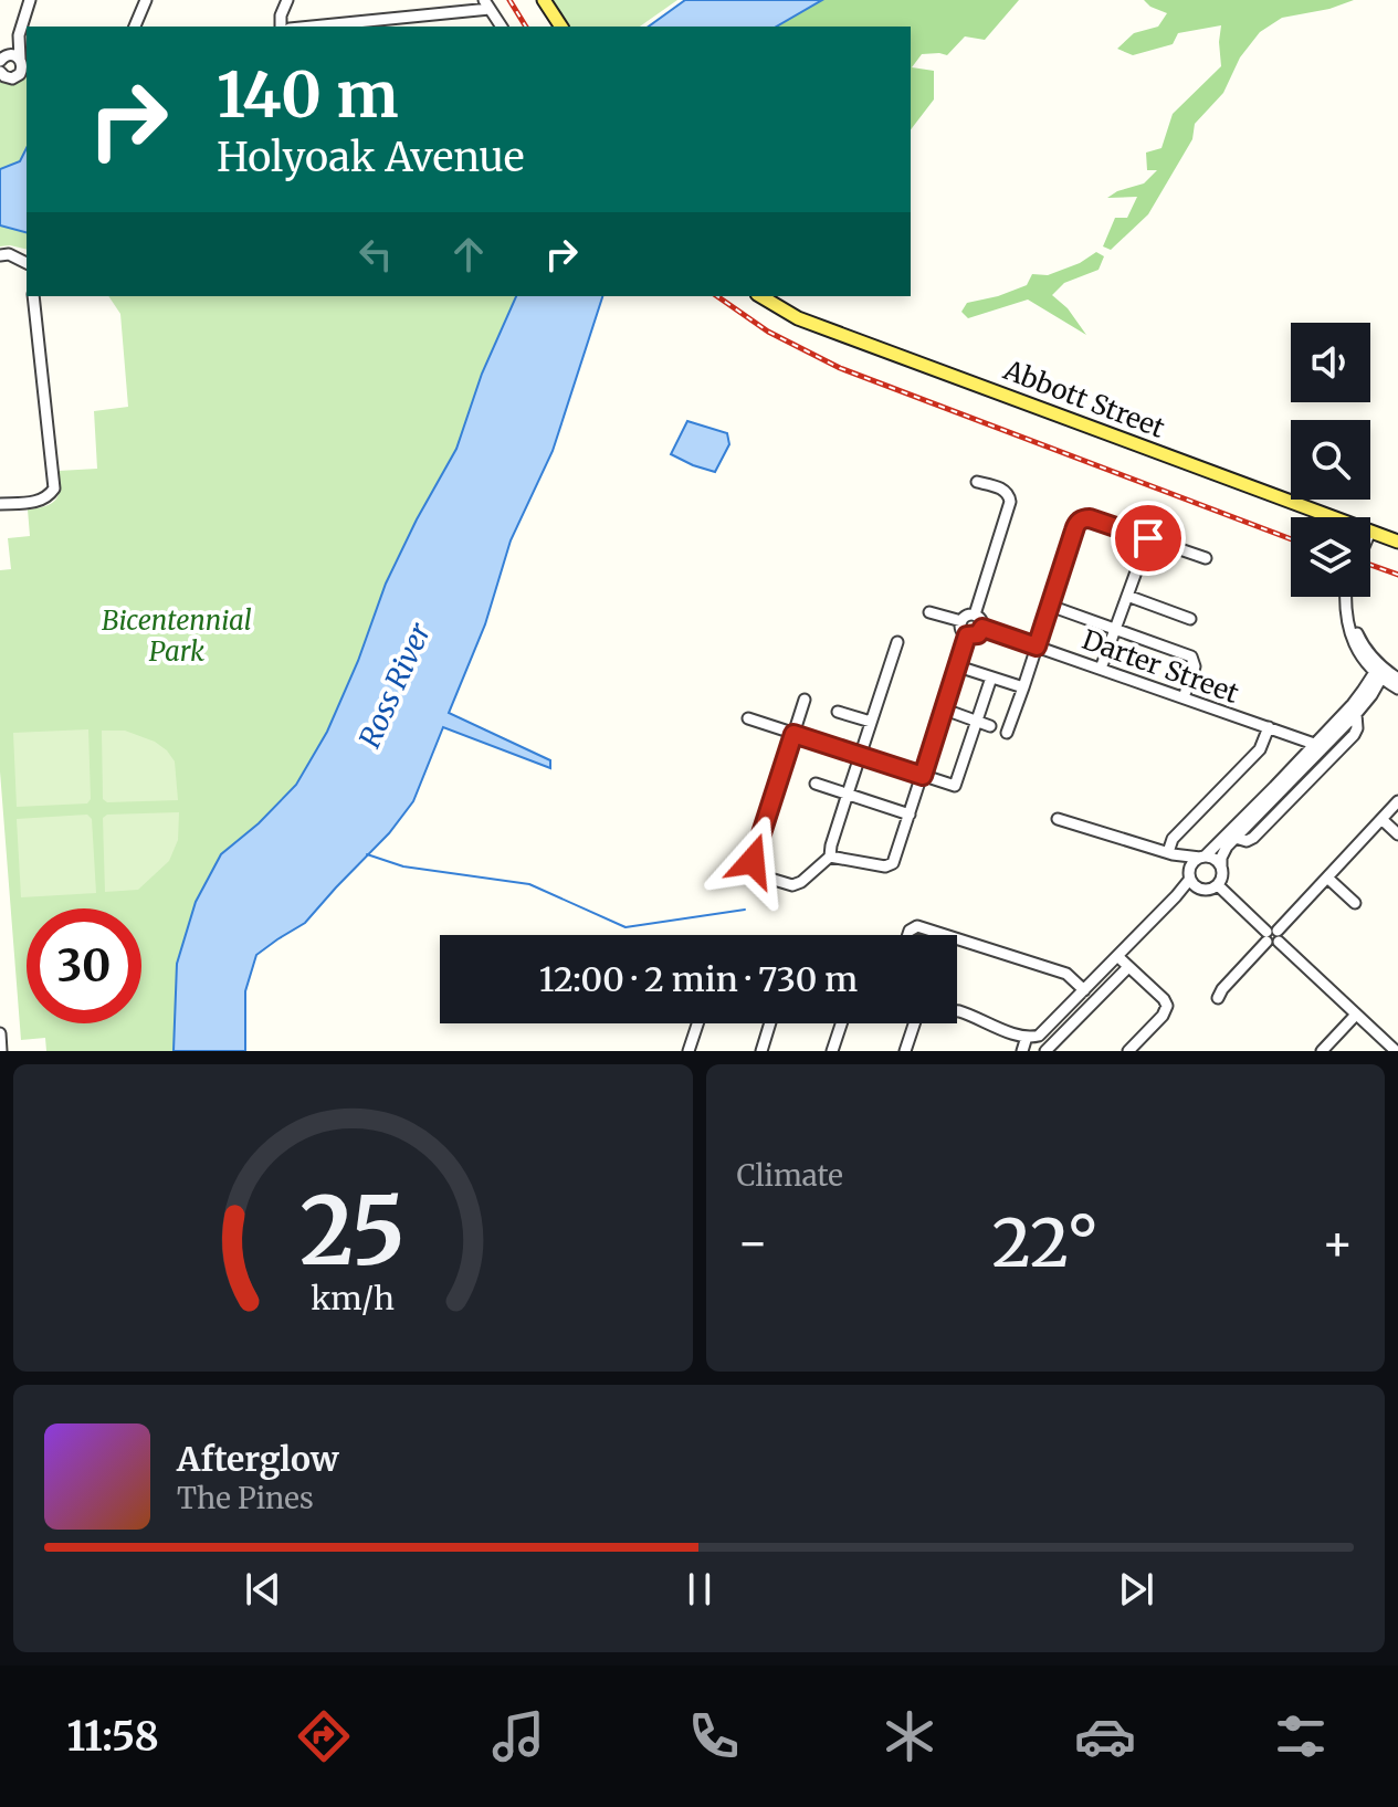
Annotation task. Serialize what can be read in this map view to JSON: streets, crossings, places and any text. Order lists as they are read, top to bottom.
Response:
{
  "streets": {
    "main road": ["Abbott Street"],
    "street": ["Darter Street"]
  },
  "water": ["Ross River"],
  "parks": ["Bicentennial Park"],
  "page": {
    "turn": ["140 m", "Holyoak Avenue"],
    "limit": "30",
    "trip": "12:00 · 2 min · 730 m",
    "tile": "Climate",
    "heat": ["−", "22°", "+"],
    "song": ["Afterglow", "The Pines"],
    "tabs": "11:58",
    "gauge": ["25", "km/h"]
  }
}
